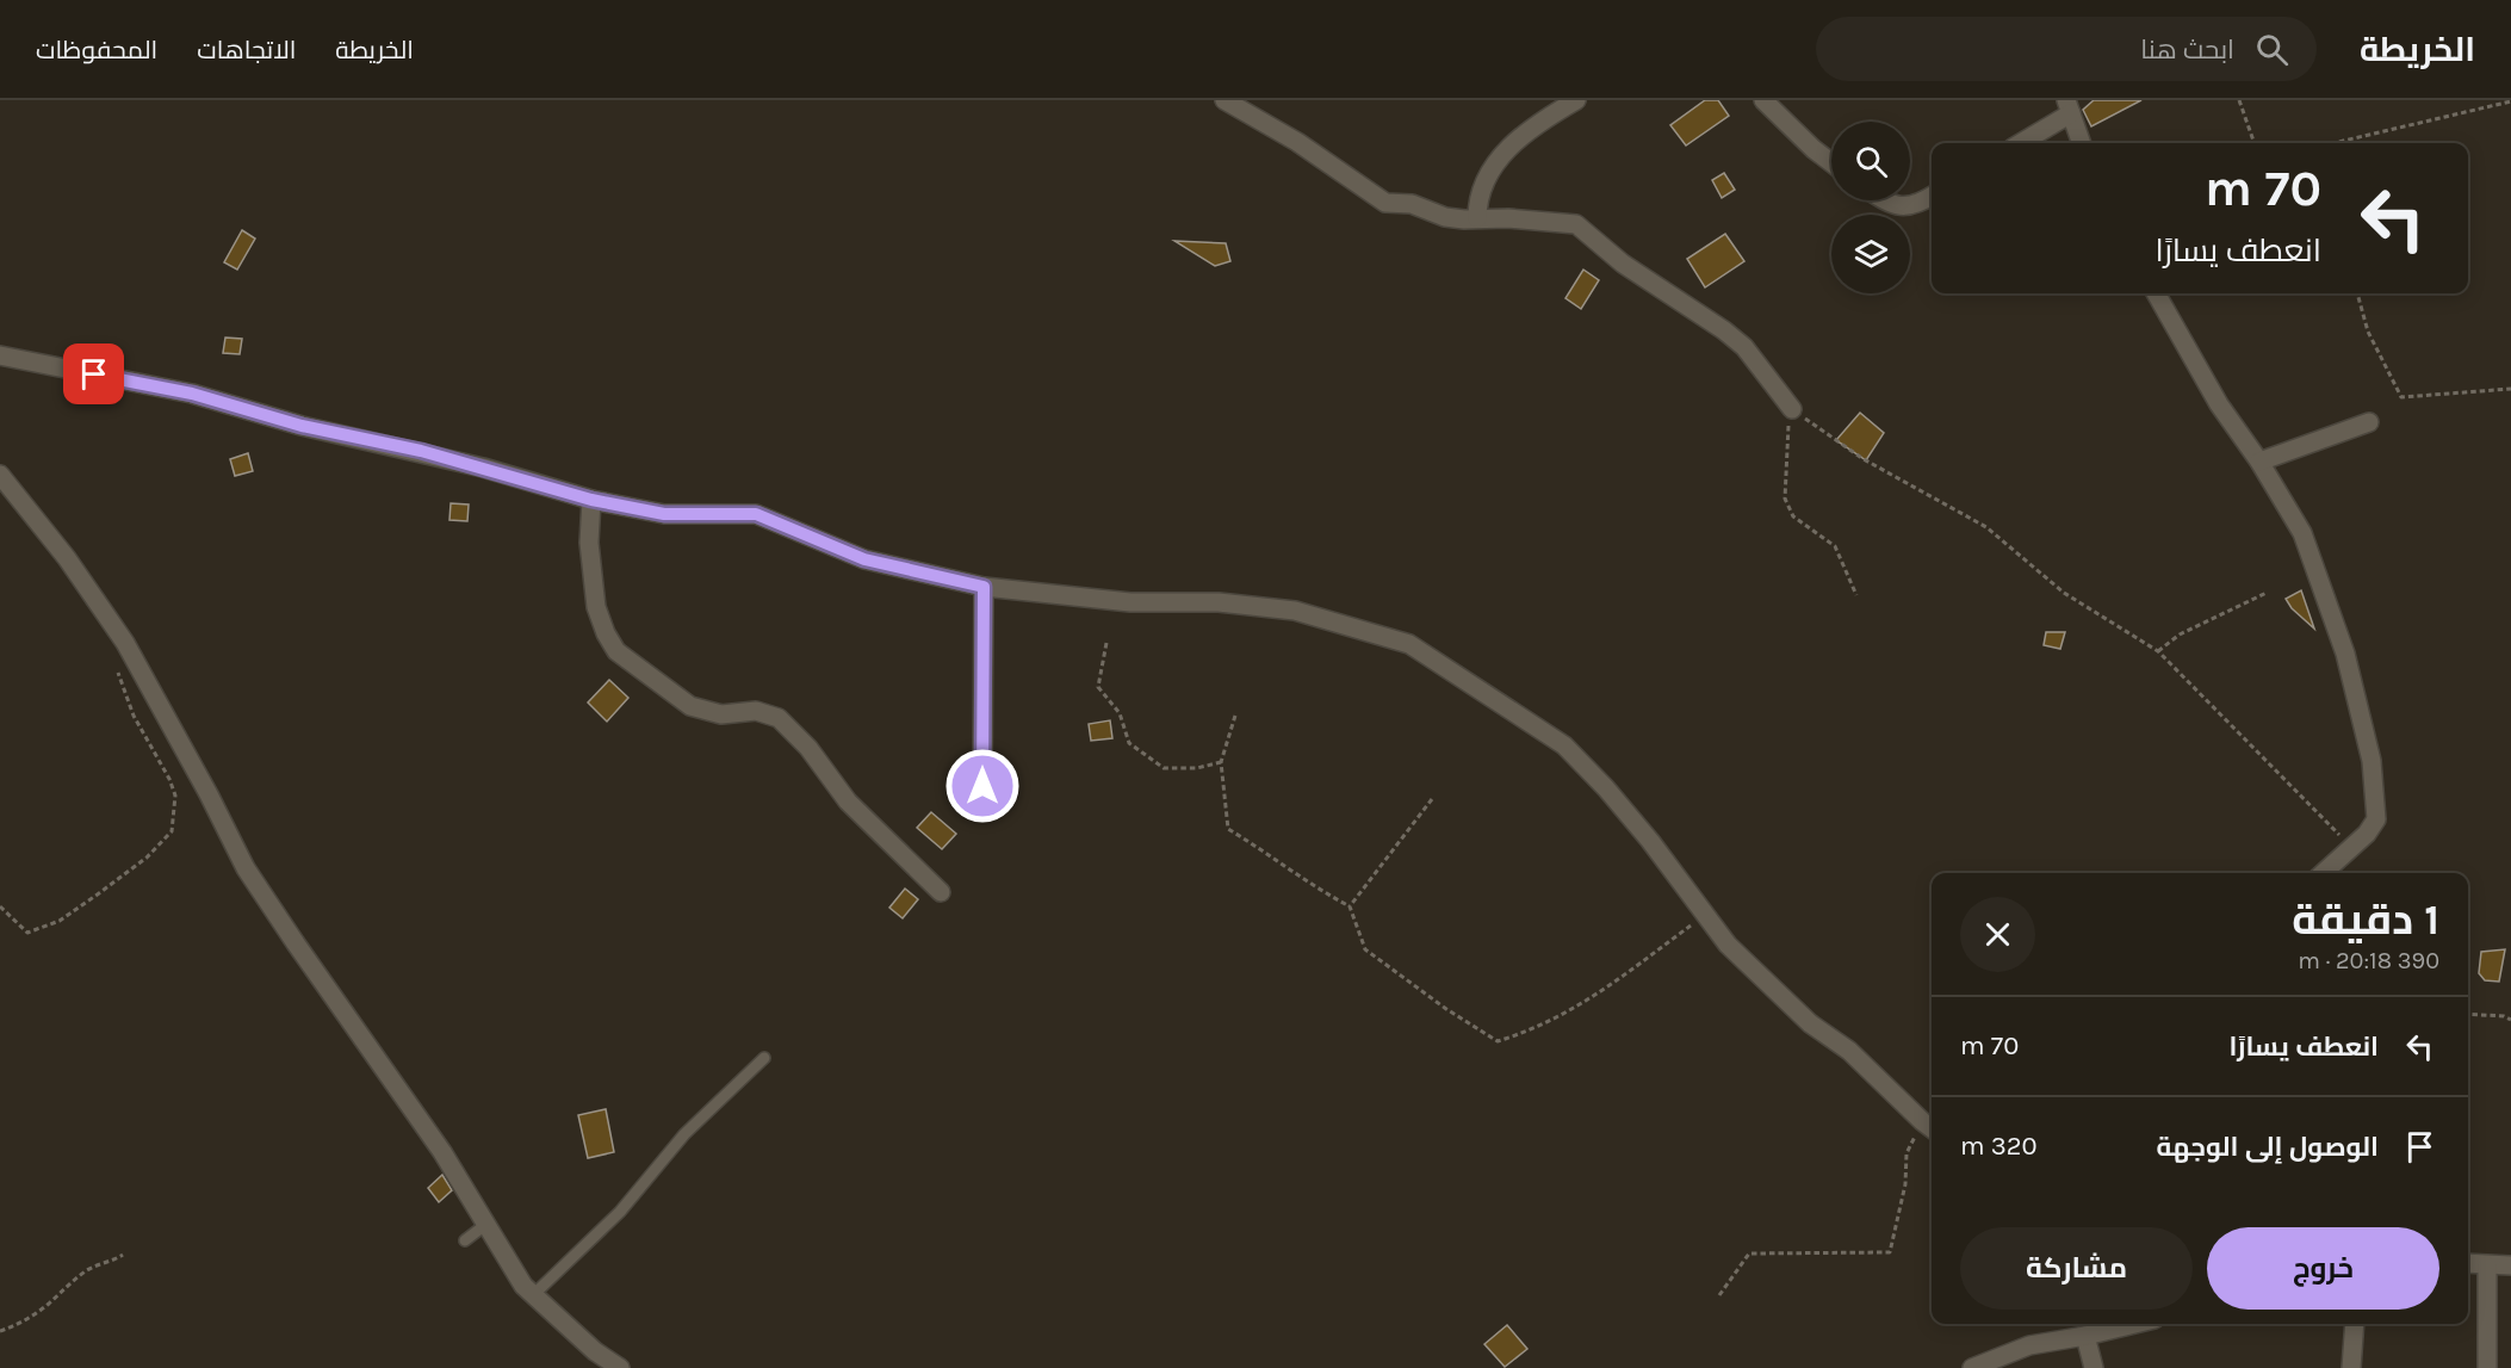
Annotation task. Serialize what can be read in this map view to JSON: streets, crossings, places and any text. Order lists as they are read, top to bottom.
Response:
{
  "page": {
    "header": "الخريطة",
    "search": "ابحث هنا",
    "nav": ["الخريطة", "الاتجاهات", "المحفوظات"],
    "turn": ["70 m", "انعطف يسارًا"],
    "heading": ["1 دقيقة", "390 m · 20:18"],
    "list": [
      {
        "name": "انعطف يسارًا",
        "value": "70 m"
      },
      {
        "name": "الوصول إلى الوجهة",
        "value": "320 m"
      }
    ],
    "buttons": ["خروج", "مشاركة"]
  }
}
